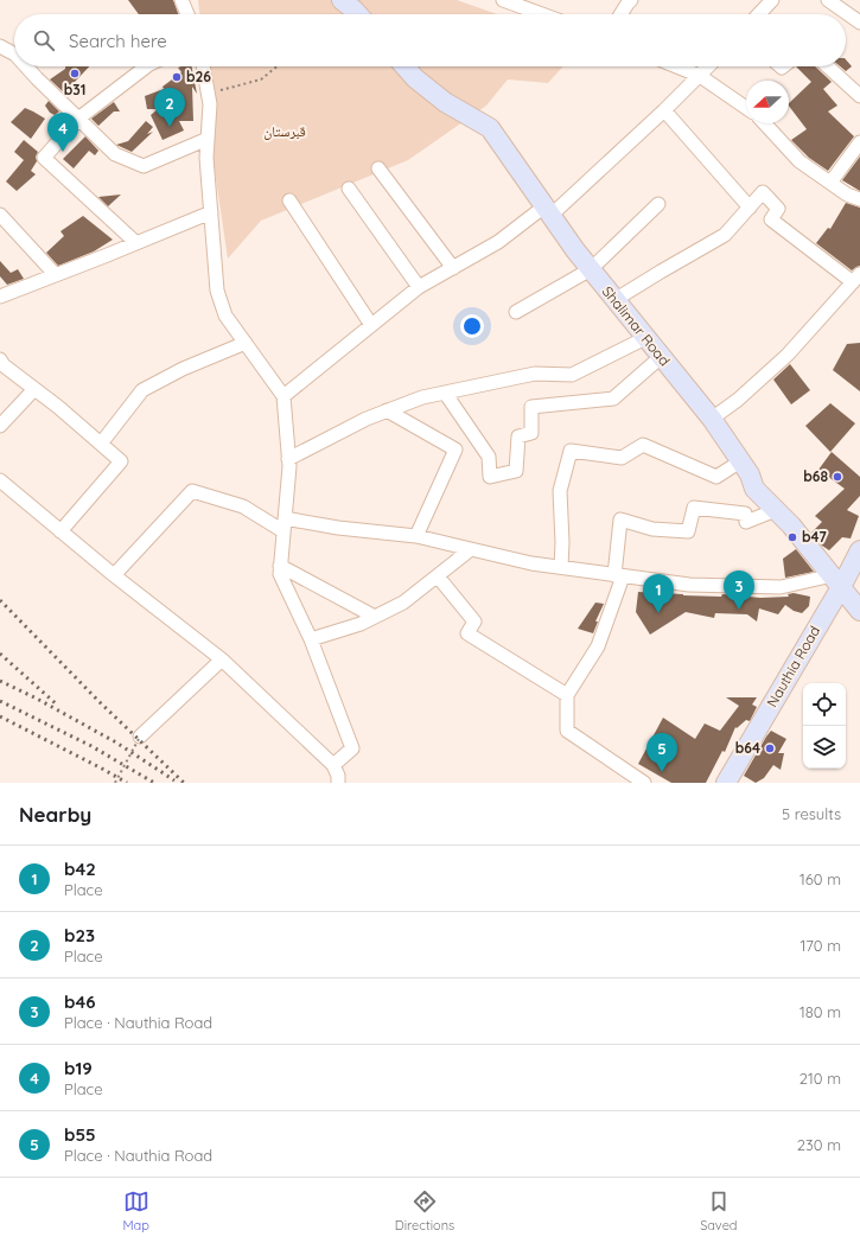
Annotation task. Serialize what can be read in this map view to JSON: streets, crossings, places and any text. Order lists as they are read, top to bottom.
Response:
{
  "streets": {
    "street": ["Shalimar Road", "Nauthia Road"]
  },
  "crossings": [
    ["Shalimar Road", "Nauthia Road"]
  ],
  "parks": ["قبرستان"],
  "places": [
    "b31",
    "b26",
    "b68",
    "b47",
    "b64"
  ],
  "north": "left",
  "page": {
    "search": "Search here",
    "pins": [
      "2",
      "4",
      "3",
      "1",
      "5"
    ],
    "heading": ["Nearby", "5 results"],
    "list": [
      {
        "mark": "1",
        "name": "b42",
        "note": "Place",
        "value": "160 m"
      },
      {
        "mark": "2",
        "name": "b23",
        "note": "Place",
        "value": "170 m"
      },
      {
        "mark": "3",
        "name": "b46",
        "note": "Place · Nauthia Road",
        "value": "180 m"
      },
      {
        "mark": "4",
        "name": "b19",
        "note": "Place",
        "value": "210 m"
      },
      {
        "mark": "5",
        "name": "b55",
        "note": "Place · Nauthia Road",
        "value": "230 m"
      }
    ],
    "nav": ["Map", "Directions", "Saved"]
  }
}
